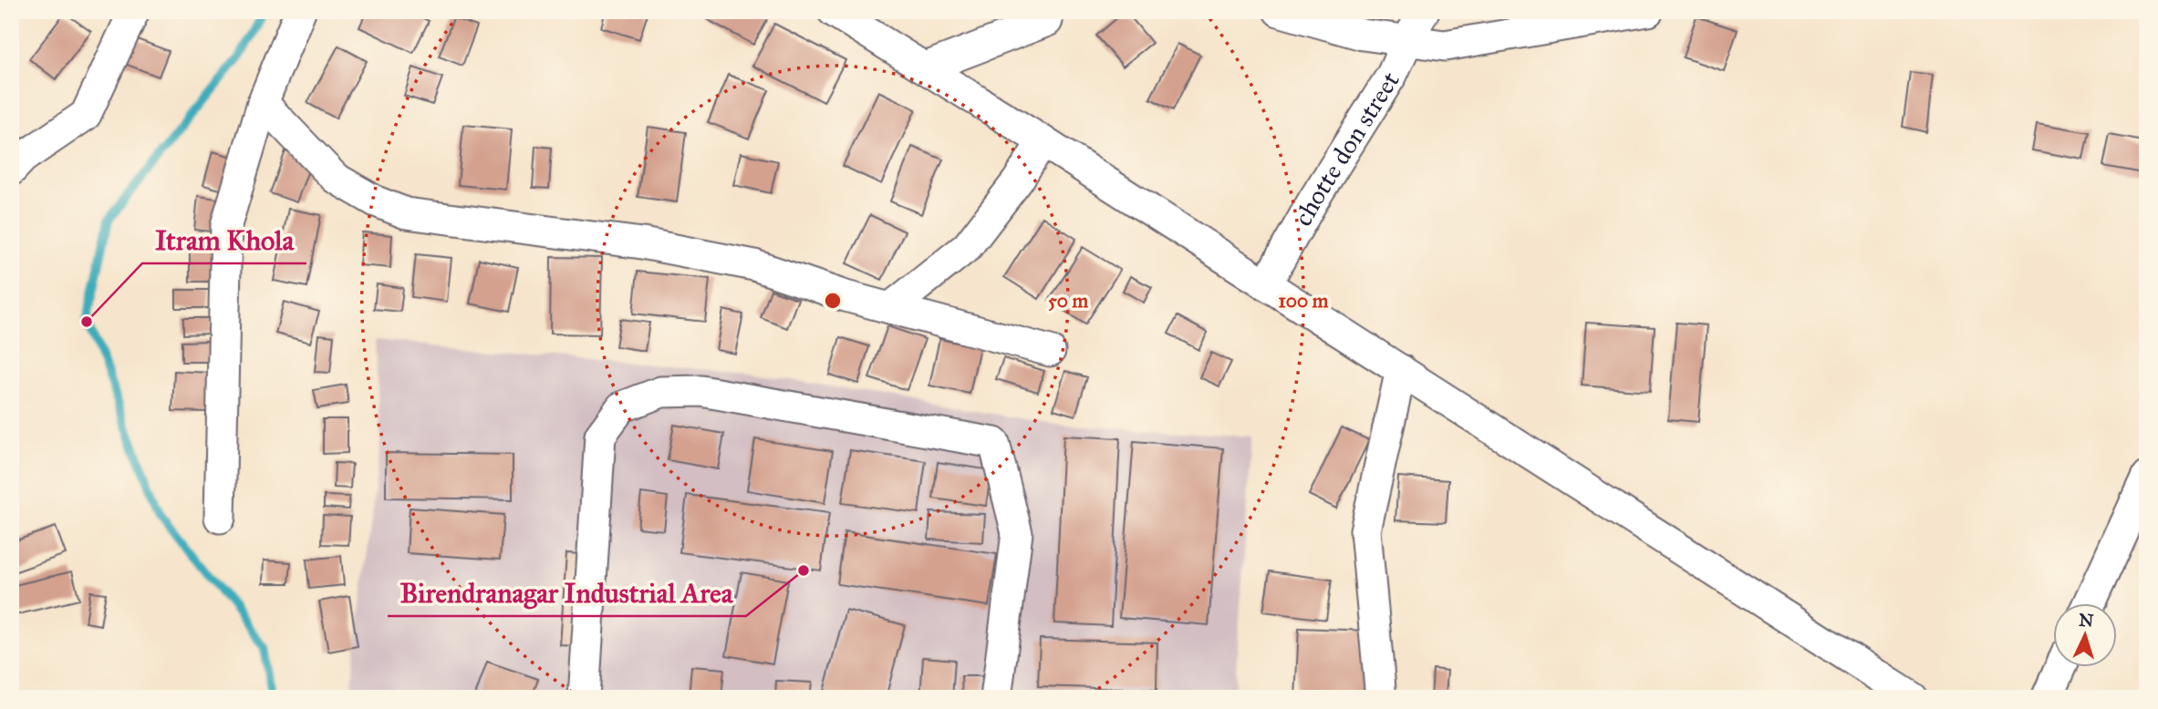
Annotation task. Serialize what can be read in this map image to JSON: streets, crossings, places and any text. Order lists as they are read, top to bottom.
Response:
{
  "streets": {
    "street": ["chotte don street"]
  },
  "places": ["Itram Khola", "Birendranagar Industrial Area"],
  "north": "top",
  "rings": ["50 m", "100 m"]
}
